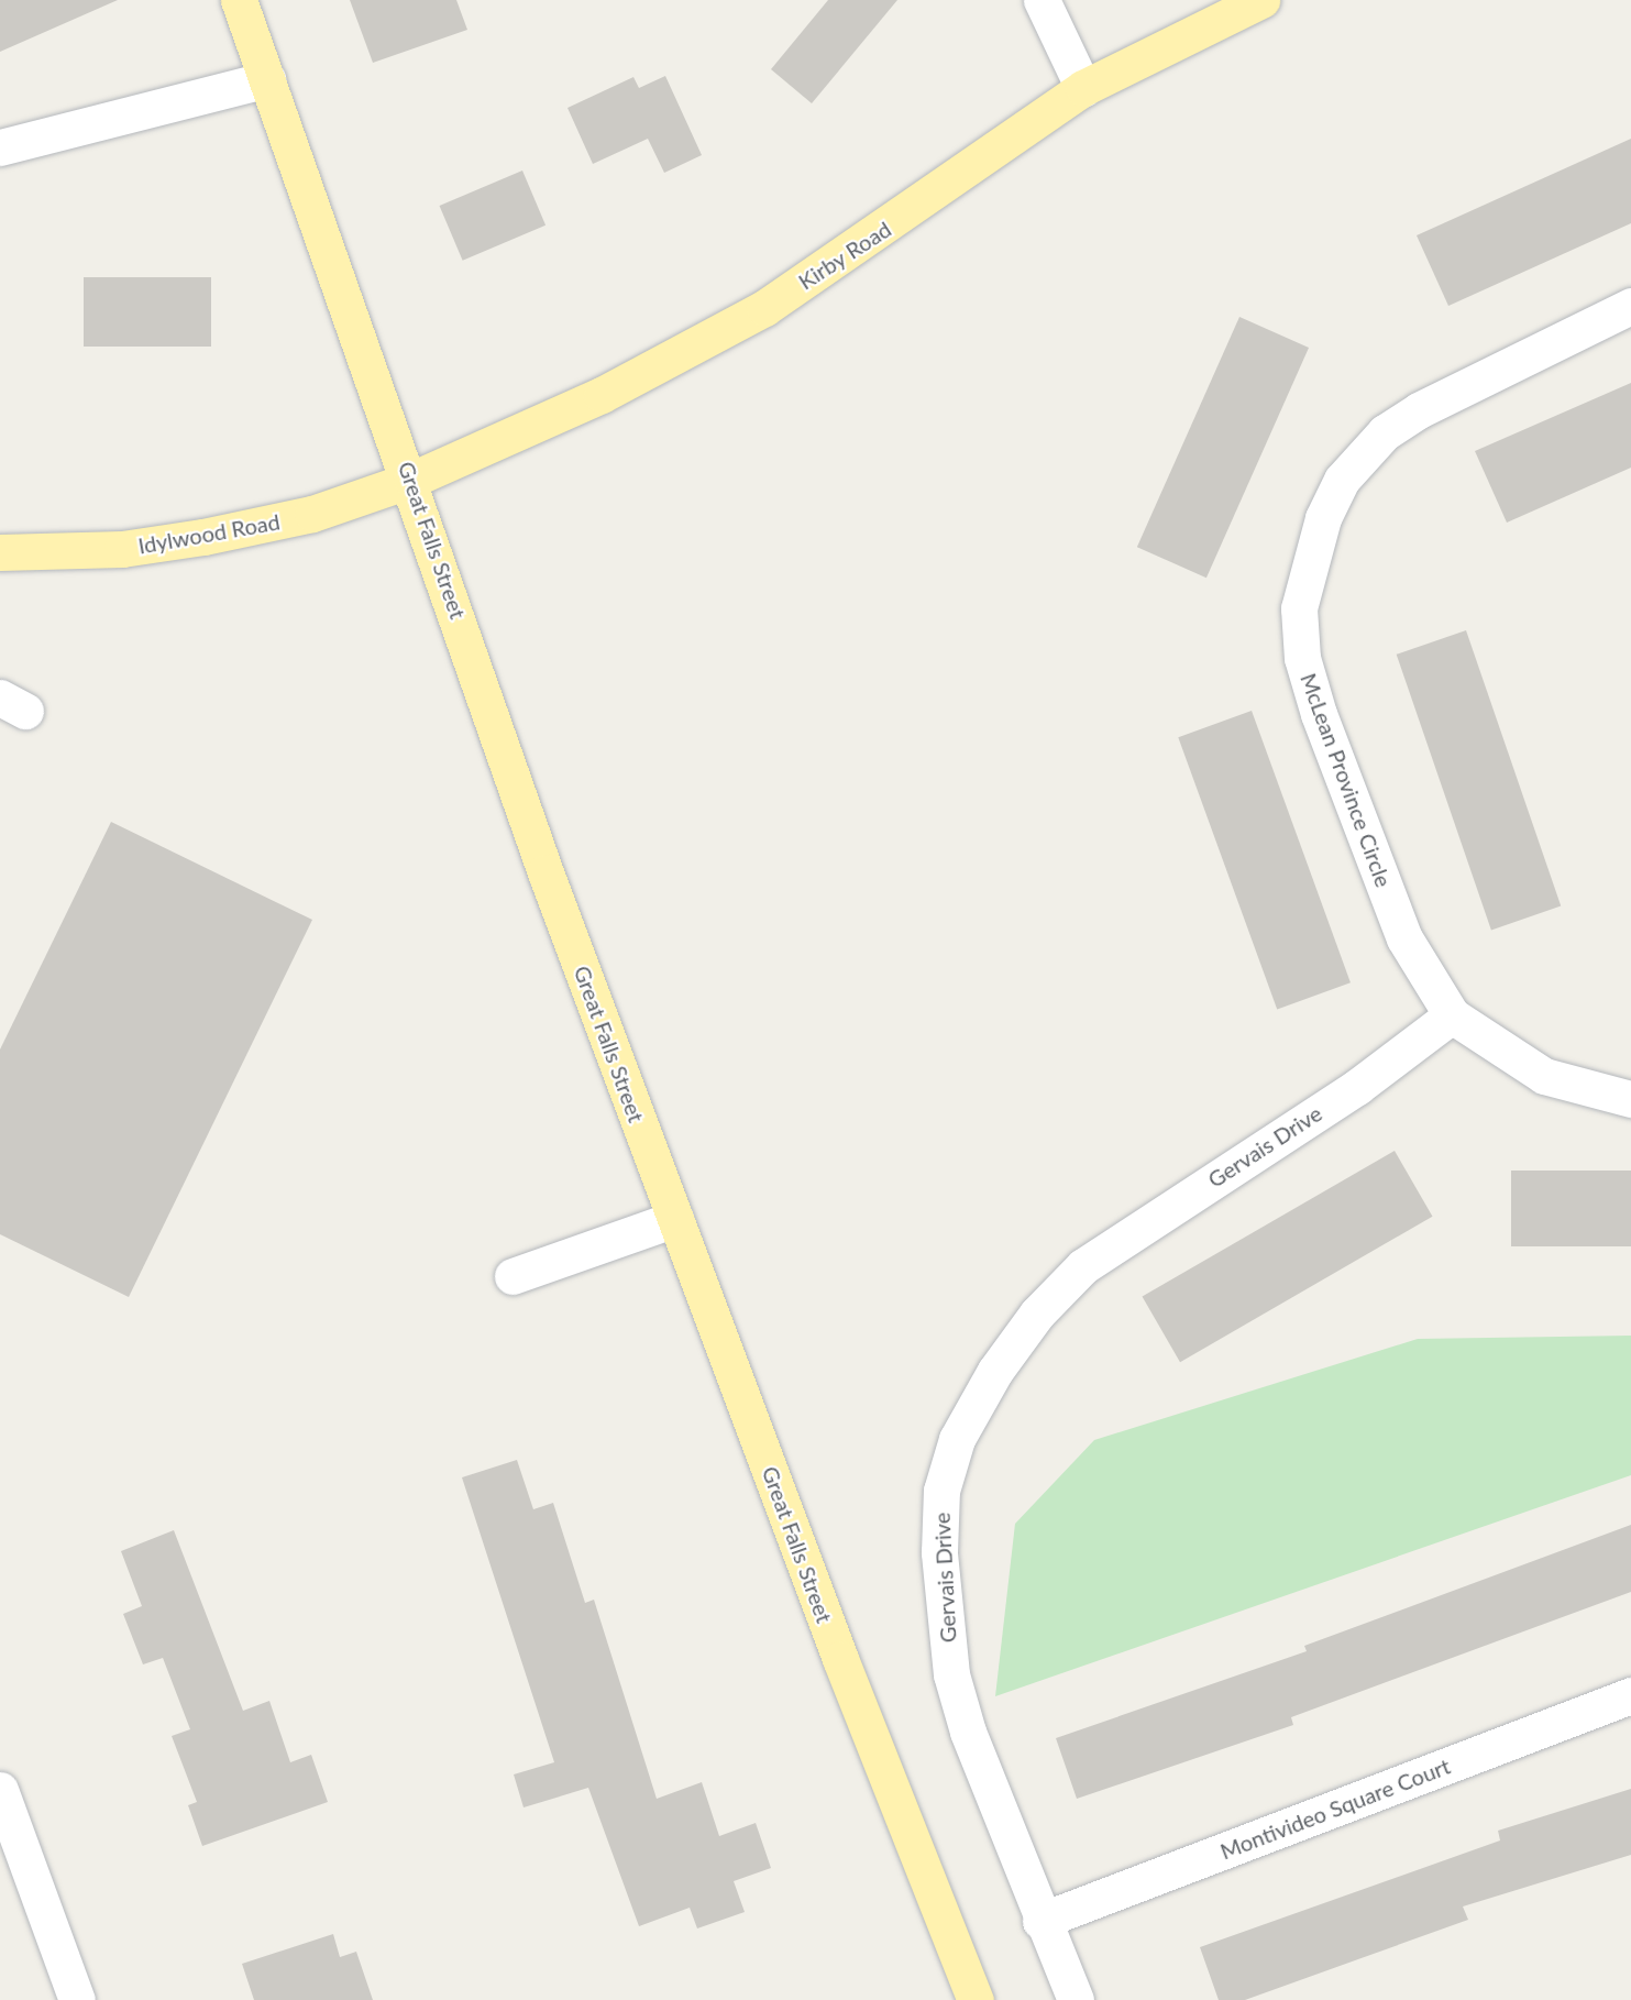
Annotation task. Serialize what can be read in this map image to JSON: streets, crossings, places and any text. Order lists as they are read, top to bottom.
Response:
{
  "streets": {
    "main road": ["Kirby Road", "Idylwood Road", "Great Falls Street"],
    "street": ["McLean Province Circle", "Gervais Drive", "Montivideo Square Court"]
  },
  "crossings": [
    ["Kirby Road", "Idylwood Road"],
    ["Kirby Road", "Great Falls Street"],
    ["Idylwood Road", "Great Falls Street"],
    ["McLean Province Circle", "Gervais Drive"],
    ["Gervais Drive", "Montivideo Square Court"]
  ]
}
